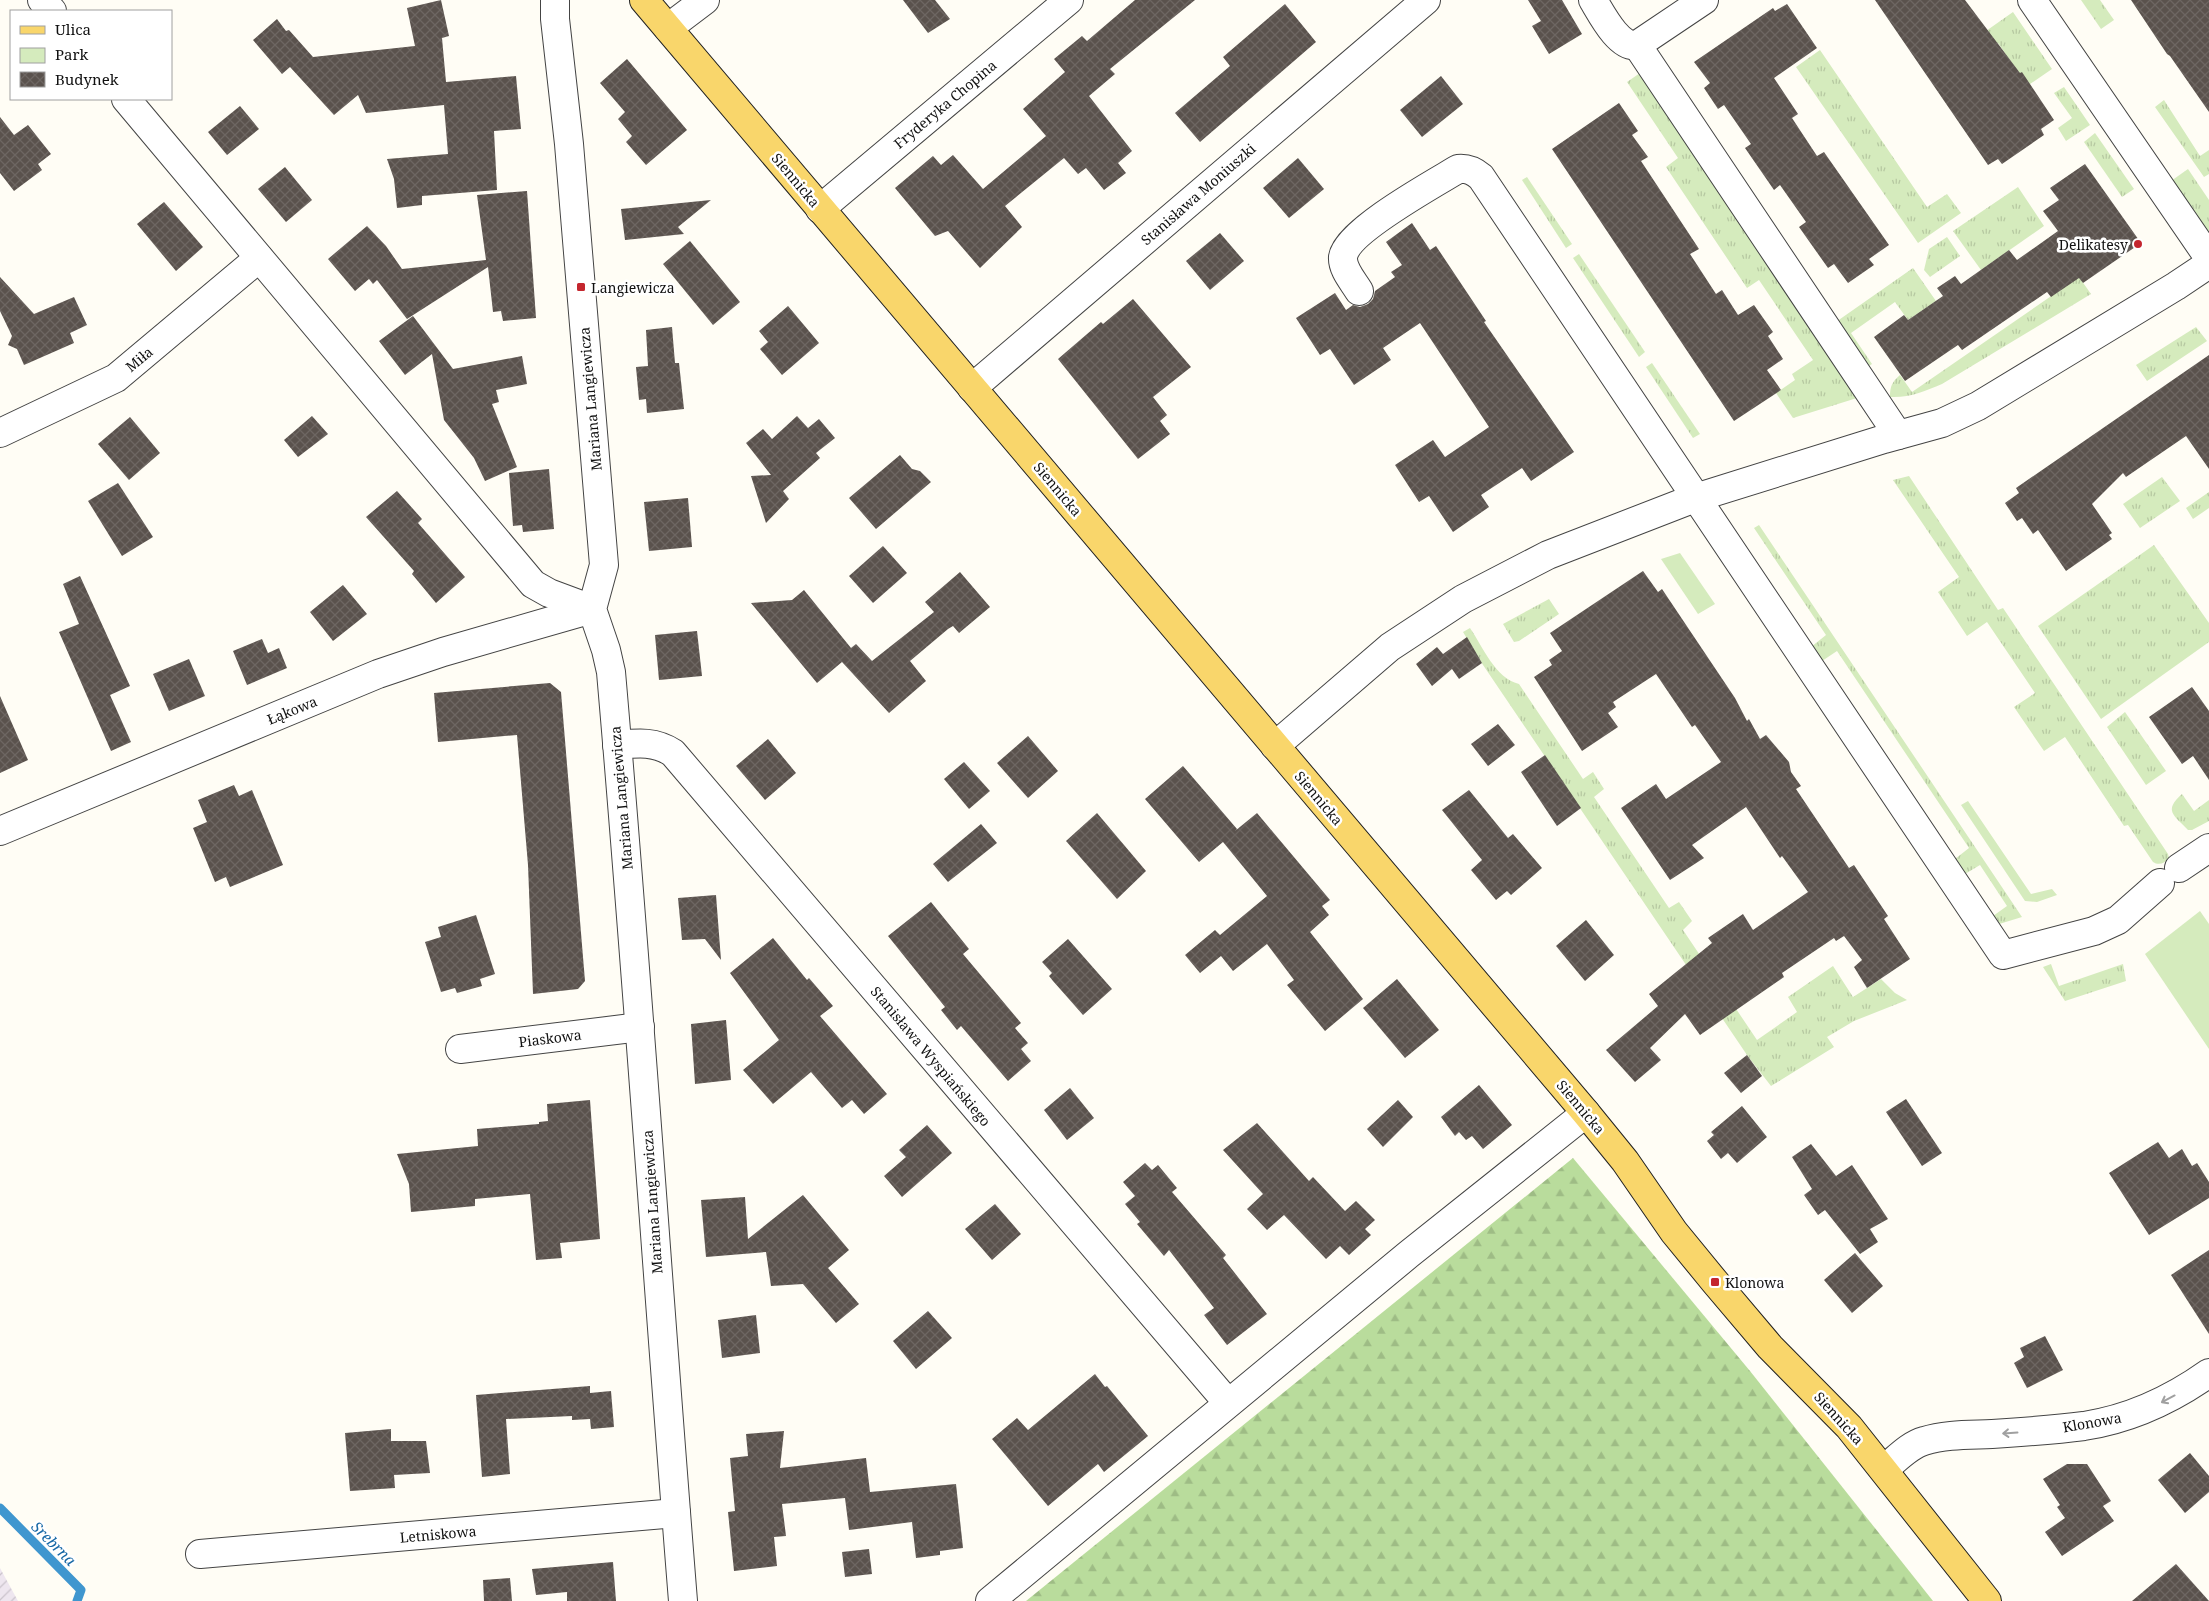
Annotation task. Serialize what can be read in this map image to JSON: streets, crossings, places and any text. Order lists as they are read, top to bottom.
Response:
{
  "streets": {
    "main road": ["Siennicka"],
    "street": [
      "Fryderyka Chopina",
      "Stanisława Moniuszki",
      "Miła",
      "Mariana Langiewicza",
      "Łąkowa",
      "Piaskowa",
      "Stanisława Wyspiańskiego",
      "Klonowa",
      "Letniskowa"
    ]
  },
  "crossings": [
    ["Fryderyka Chopina", "Siennicka"],
    ["Siennicka", "Stanisława Moniuszki"],
    ["Siennicka", "Klonowa"],
    ["Mariana Langiewicza", "Łąkowa"],
    ["Mariana Langiewicza", "Piaskowa"],
    ["Mariana Langiewicza", "Stanisława Wyspiańskiego"],
    ["Mariana Langiewicza", "Letniskowa"]
  ],
  "one_way": ["Klonowa"],
  "water": ["Srebrna"],
  "places": {
    "other": ["Delikatesy"],
    "transit": ["Langiewicza", "Klonowa"]
  },
  "legend": ["Ulica", "Park", "Budynek"]
}
